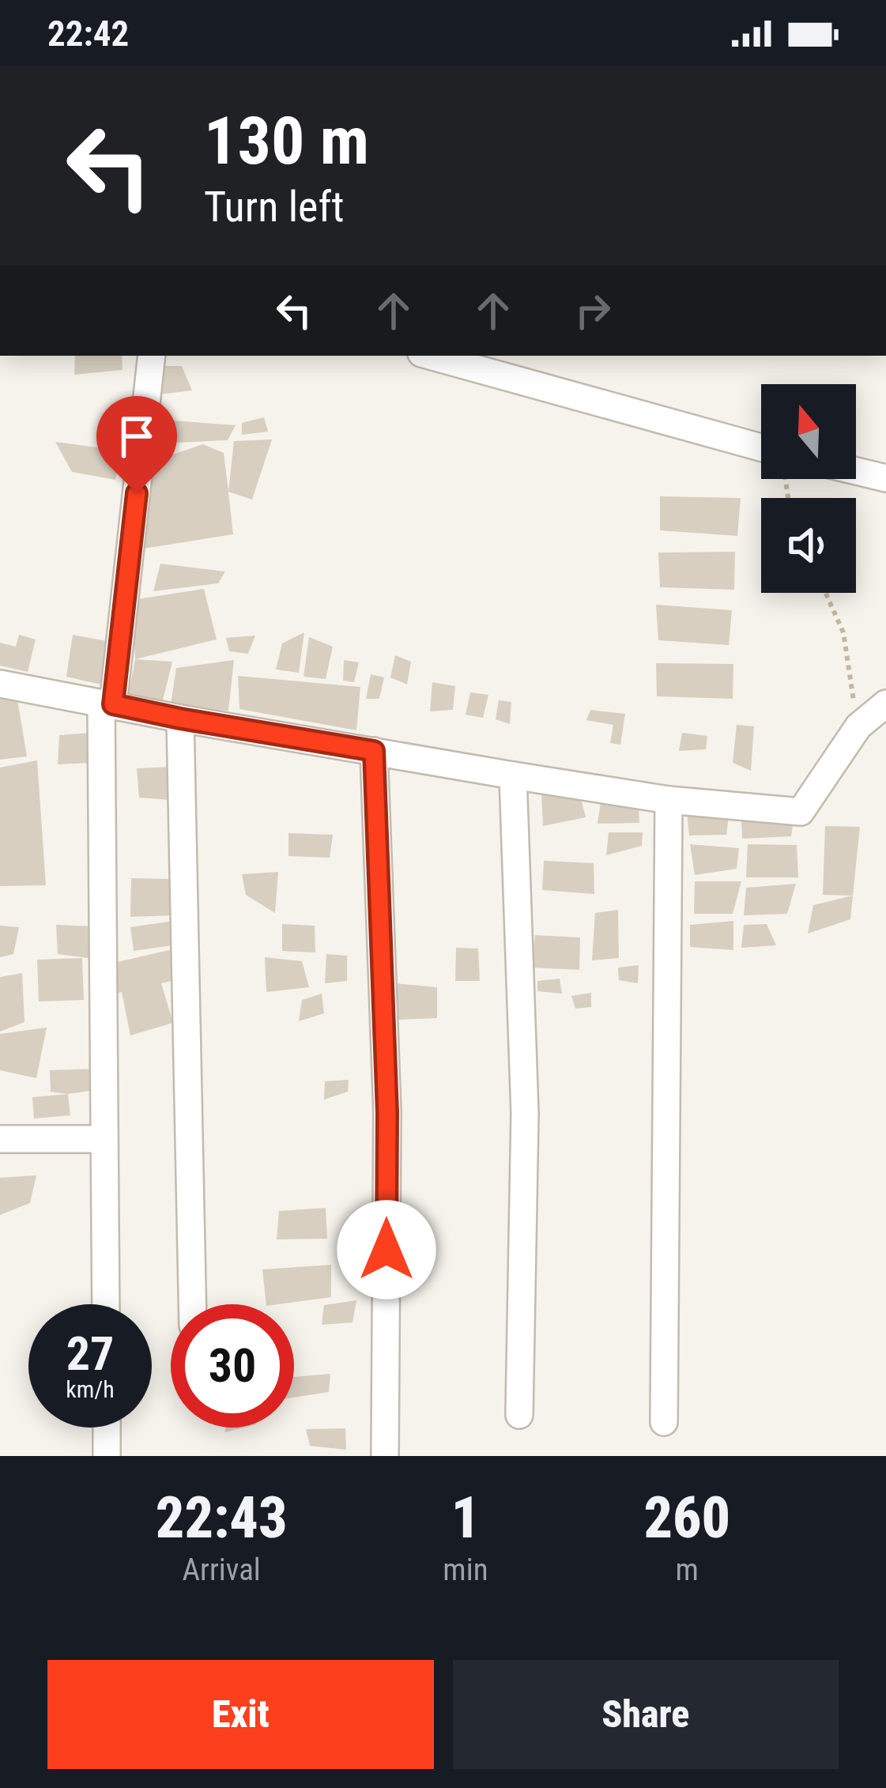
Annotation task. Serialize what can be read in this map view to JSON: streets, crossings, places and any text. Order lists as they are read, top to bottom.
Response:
{
  "north": "top",
  "page": {
    "status": "22:42",
    "turn": ["130 m", "Turn left"],
    "speed": "27 km/h",
    "limit": "30",
    "eta": [
      "22:43",
      "Arrival",
      "1",
      "min",
      "260",
      "m"
    ],
    "buttons": ["Exit", "Share"]
  }
}
